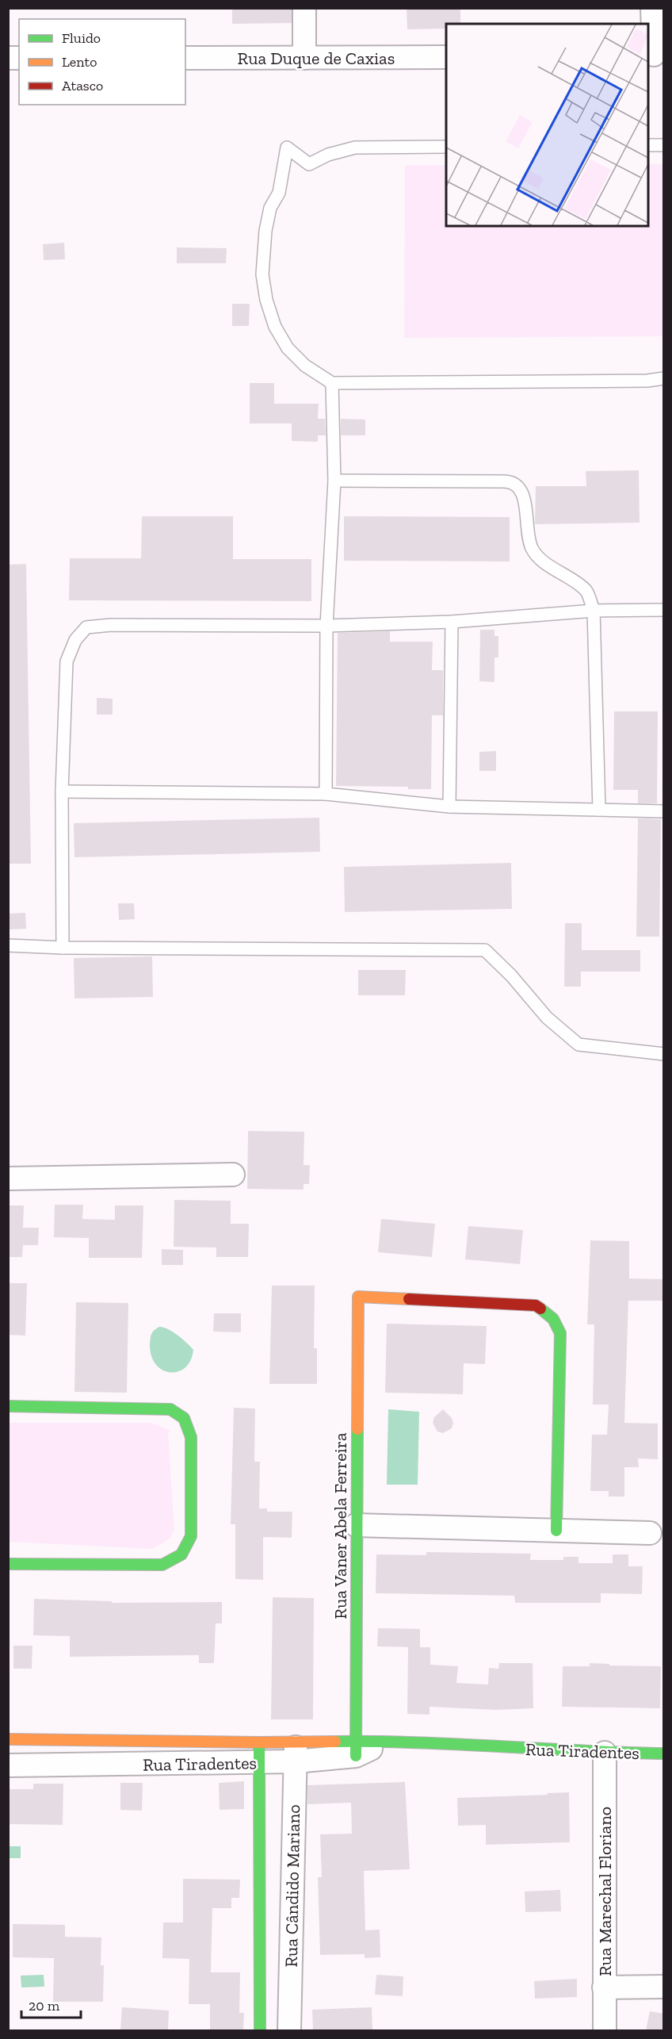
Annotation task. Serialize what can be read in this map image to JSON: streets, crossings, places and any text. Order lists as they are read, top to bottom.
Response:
{
  "streets": {
    "street": [
      "Rua Duque de Caxias",
      "Rua Vaner Abela Ferreira",
      "Rua Tiradentes",
      "Rua Cândido Mariano",
      "Rua Marechal Floriano"
    ]
  },
  "crossings": [
    ["Rua Vaner Abela Ferreira", "Rua Tiradentes"],
    ["Rua Tiradentes", "Rua Cândido Mariano"],
    ["Rua Tiradentes", "Rua Marechal Floriano"]
  ],
  "legend": ["Fluido", "Lento", "Atasco"],
  "scale_bar": "20 m"
}
